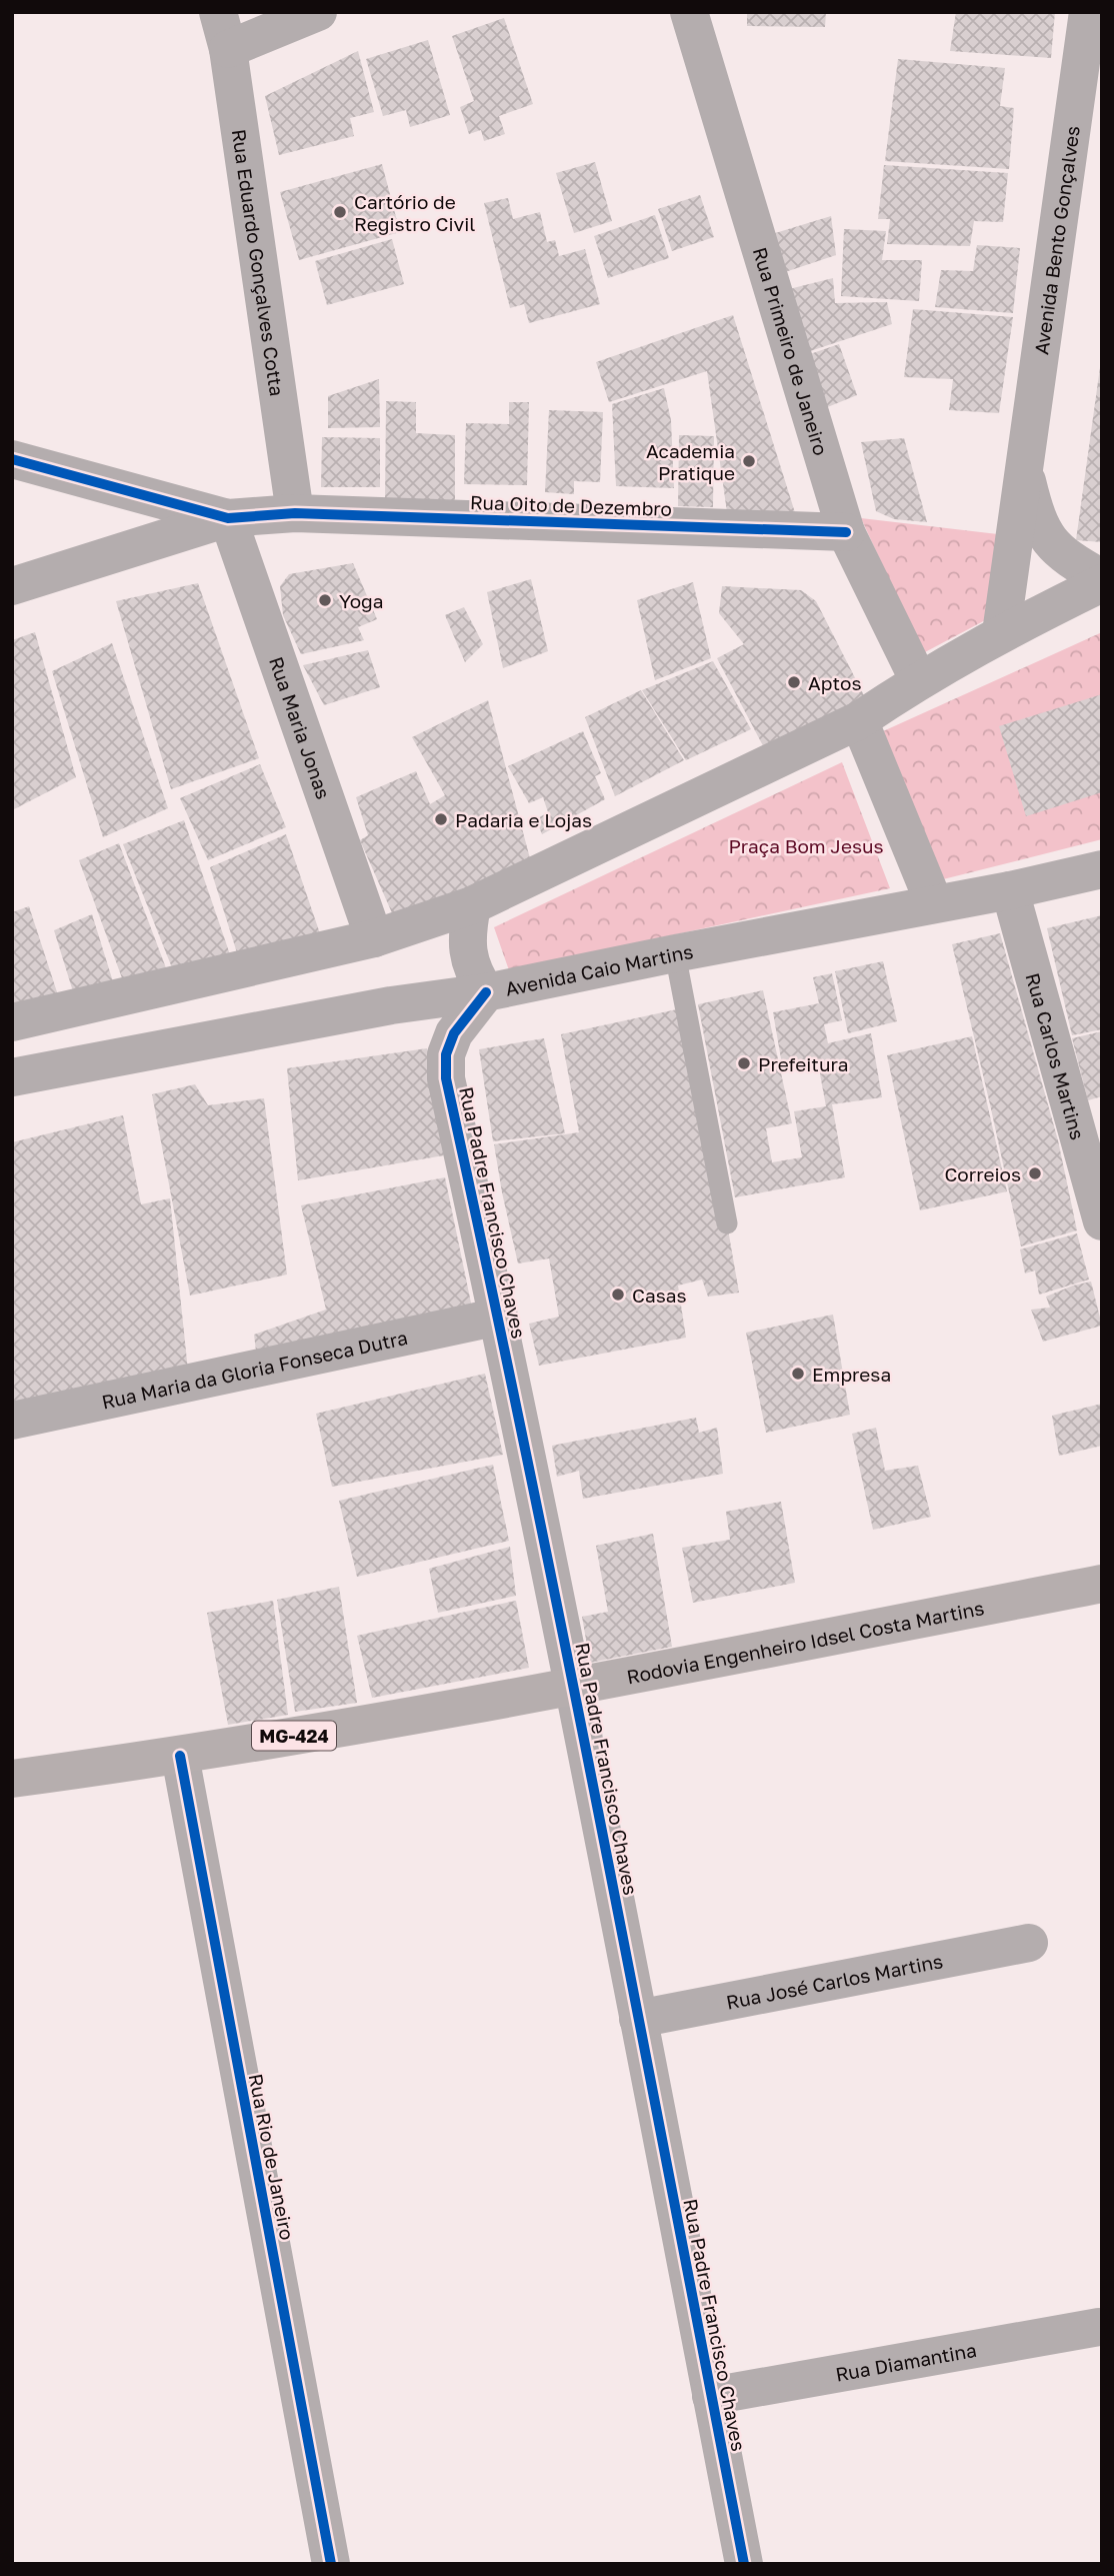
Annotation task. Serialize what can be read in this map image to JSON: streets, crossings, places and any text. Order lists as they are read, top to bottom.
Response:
{
  "streets": {
    "highway": ["Rodovia Engenheiro Idsel Costa Martins", "MG-424"],
    "street": [
      "Avenida Bento Gonçalves",
      "Rua Eduardo Gonçalves Cotta",
      "Rua Primeiro de Janeiro",
      "Rua Oito de Dezembro",
      "Rua Maria Jonas",
      "Avenida Caio Martins",
      "Rua Carlos Martins",
      "Rua Padre Francisco Chaves",
      "Rua Maria da Gloria Fonseca Dutra",
      "Rua José Carlos Martins",
      "Rua Rio de Janeiro",
      "Rua Diamantina"
    ]
  },
  "crossings": [
    ["Rua Eduardo Gonçalves Cotta", "Rua Oito de Dezembro"],
    ["Rua Primeiro de Janeiro", "Rua Oito de Dezembro"],
    ["Rua Oito de Dezembro", "Rua Maria Jonas"],
    ["Avenida Caio Martins", "Rua Carlos Martins"],
    ["Avenida Caio Martins", "Rua Padre Francisco Chaves"],
    ["Rua Padre Francisco Chaves", "Rua Maria da Gloria Fonseca Dutra"],
    ["Rua Padre Francisco Chaves", "Rodovia Engenheiro Idsel Costa Martins"],
    ["Rua Padre Francisco Chaves", "Rua José Carlos Martins"],
    ["Rua Padre Francisco Chaves", "Rua Diamantina"],
    ["Rodovia Engenheiro Idsel Costa Martins", "Rua Rio de Janeiro"]
  ],
  "parks": ["Praça Bom Jesus"],
  "places": [
    "Cartório de Registro Civil",
    "Academia Pratique",
    "Yoga",
    "Aptos",
    "Padaria e Lojas",
    "Prefeitura",
    "Correios",
    "Casas",
    "Empresa"
  ]
}
